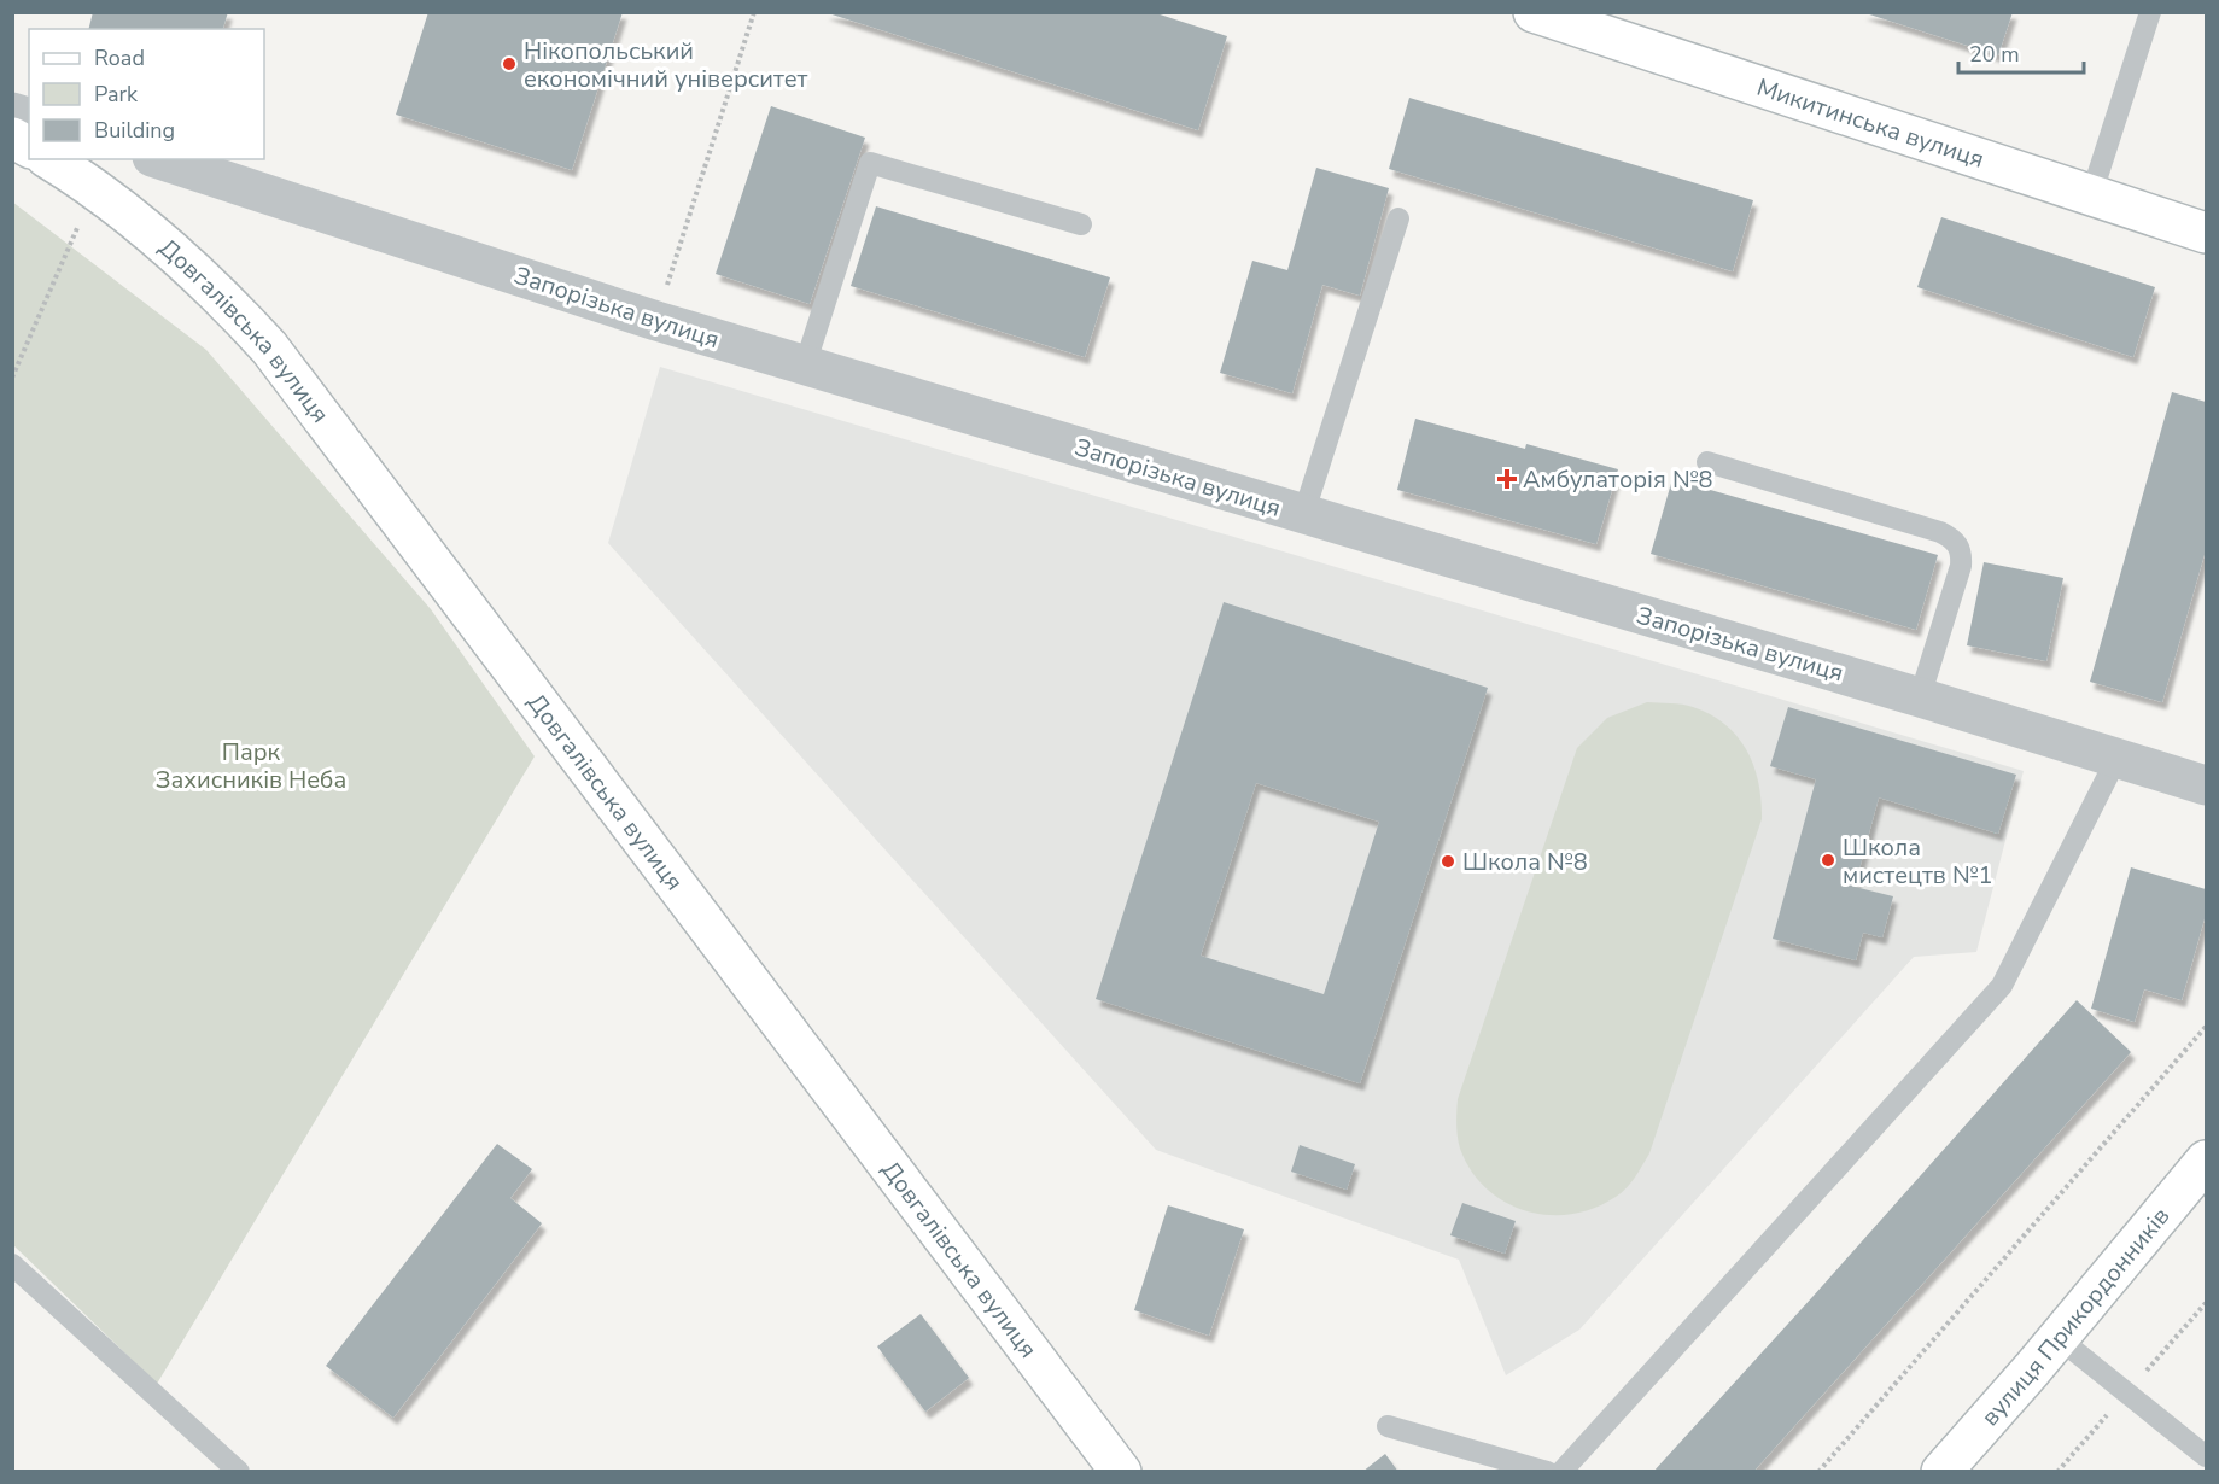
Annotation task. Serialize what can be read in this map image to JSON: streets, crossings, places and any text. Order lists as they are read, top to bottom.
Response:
{
  "streets": {
    "main road": ["Микитинська вулиця", "Довгалівська вулиця", "вулиця Прикордонників"],
    "street": ["Запорізька вулиця"]
  },
  "parks": ["Парк Захисників Неба"],
  "places": {
    "other": ["Нікопольський економічний університет", "Школа мистецтв №1", "Школа №8"],
    "health": ["Амбулаторія №8"]
  },
  "legend": ["Road", "Park", "Building"],
  "scale_bar": "20 m"
}
